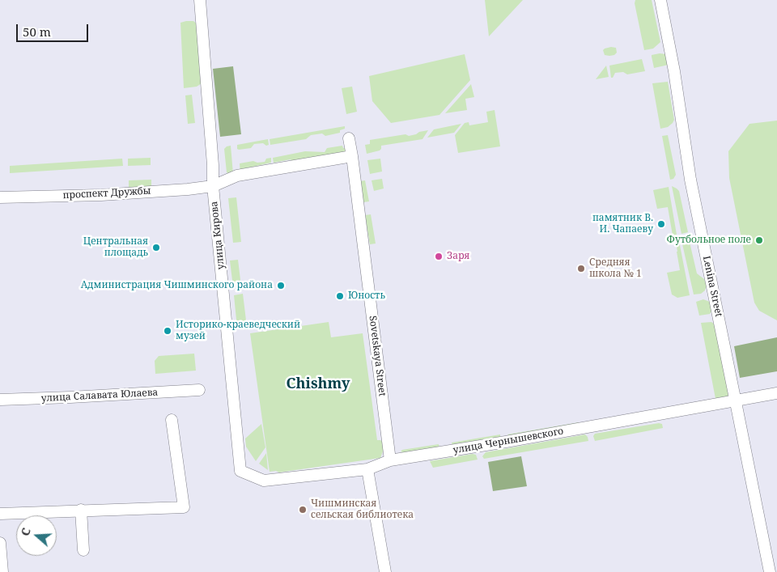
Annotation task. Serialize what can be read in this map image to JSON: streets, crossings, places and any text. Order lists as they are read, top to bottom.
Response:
{
  "streets": {
    "street": [
      "проспект Дружбы",
      "улица Кирова",
      "Lenina Street",
      "Sovetskaya Street",
      "улица Салавата Юлаева",
      "улица Чернышевского"
    ]
  },
  "crossings": [
    ["проспект Дружбы", "улица Кирова"],
    ["проспект Дружбы", "Sovetskaya Street"],
    ["улица Кирова", "улица Чернышевского"],
    ["Lenina Street", "улица Чернышевского"],
    ["Sovetskaya Street", "улица Чернышевского"]
  ],
  "districts": ["Chishmy"],
  "places": [
    "памятник В. И. Чапаеву",
    "Футбольное поле",
    "Центральная площадь",
    "Заря",
    "Средняя школа № 1",
    "Администрация Чишминского района",
    "Юность",
    "Историко-краеведческий музей",
    "Чишминская сельская библиотека"
  ],
  "scale_bar": "50 m",
  "north": "left"
}
